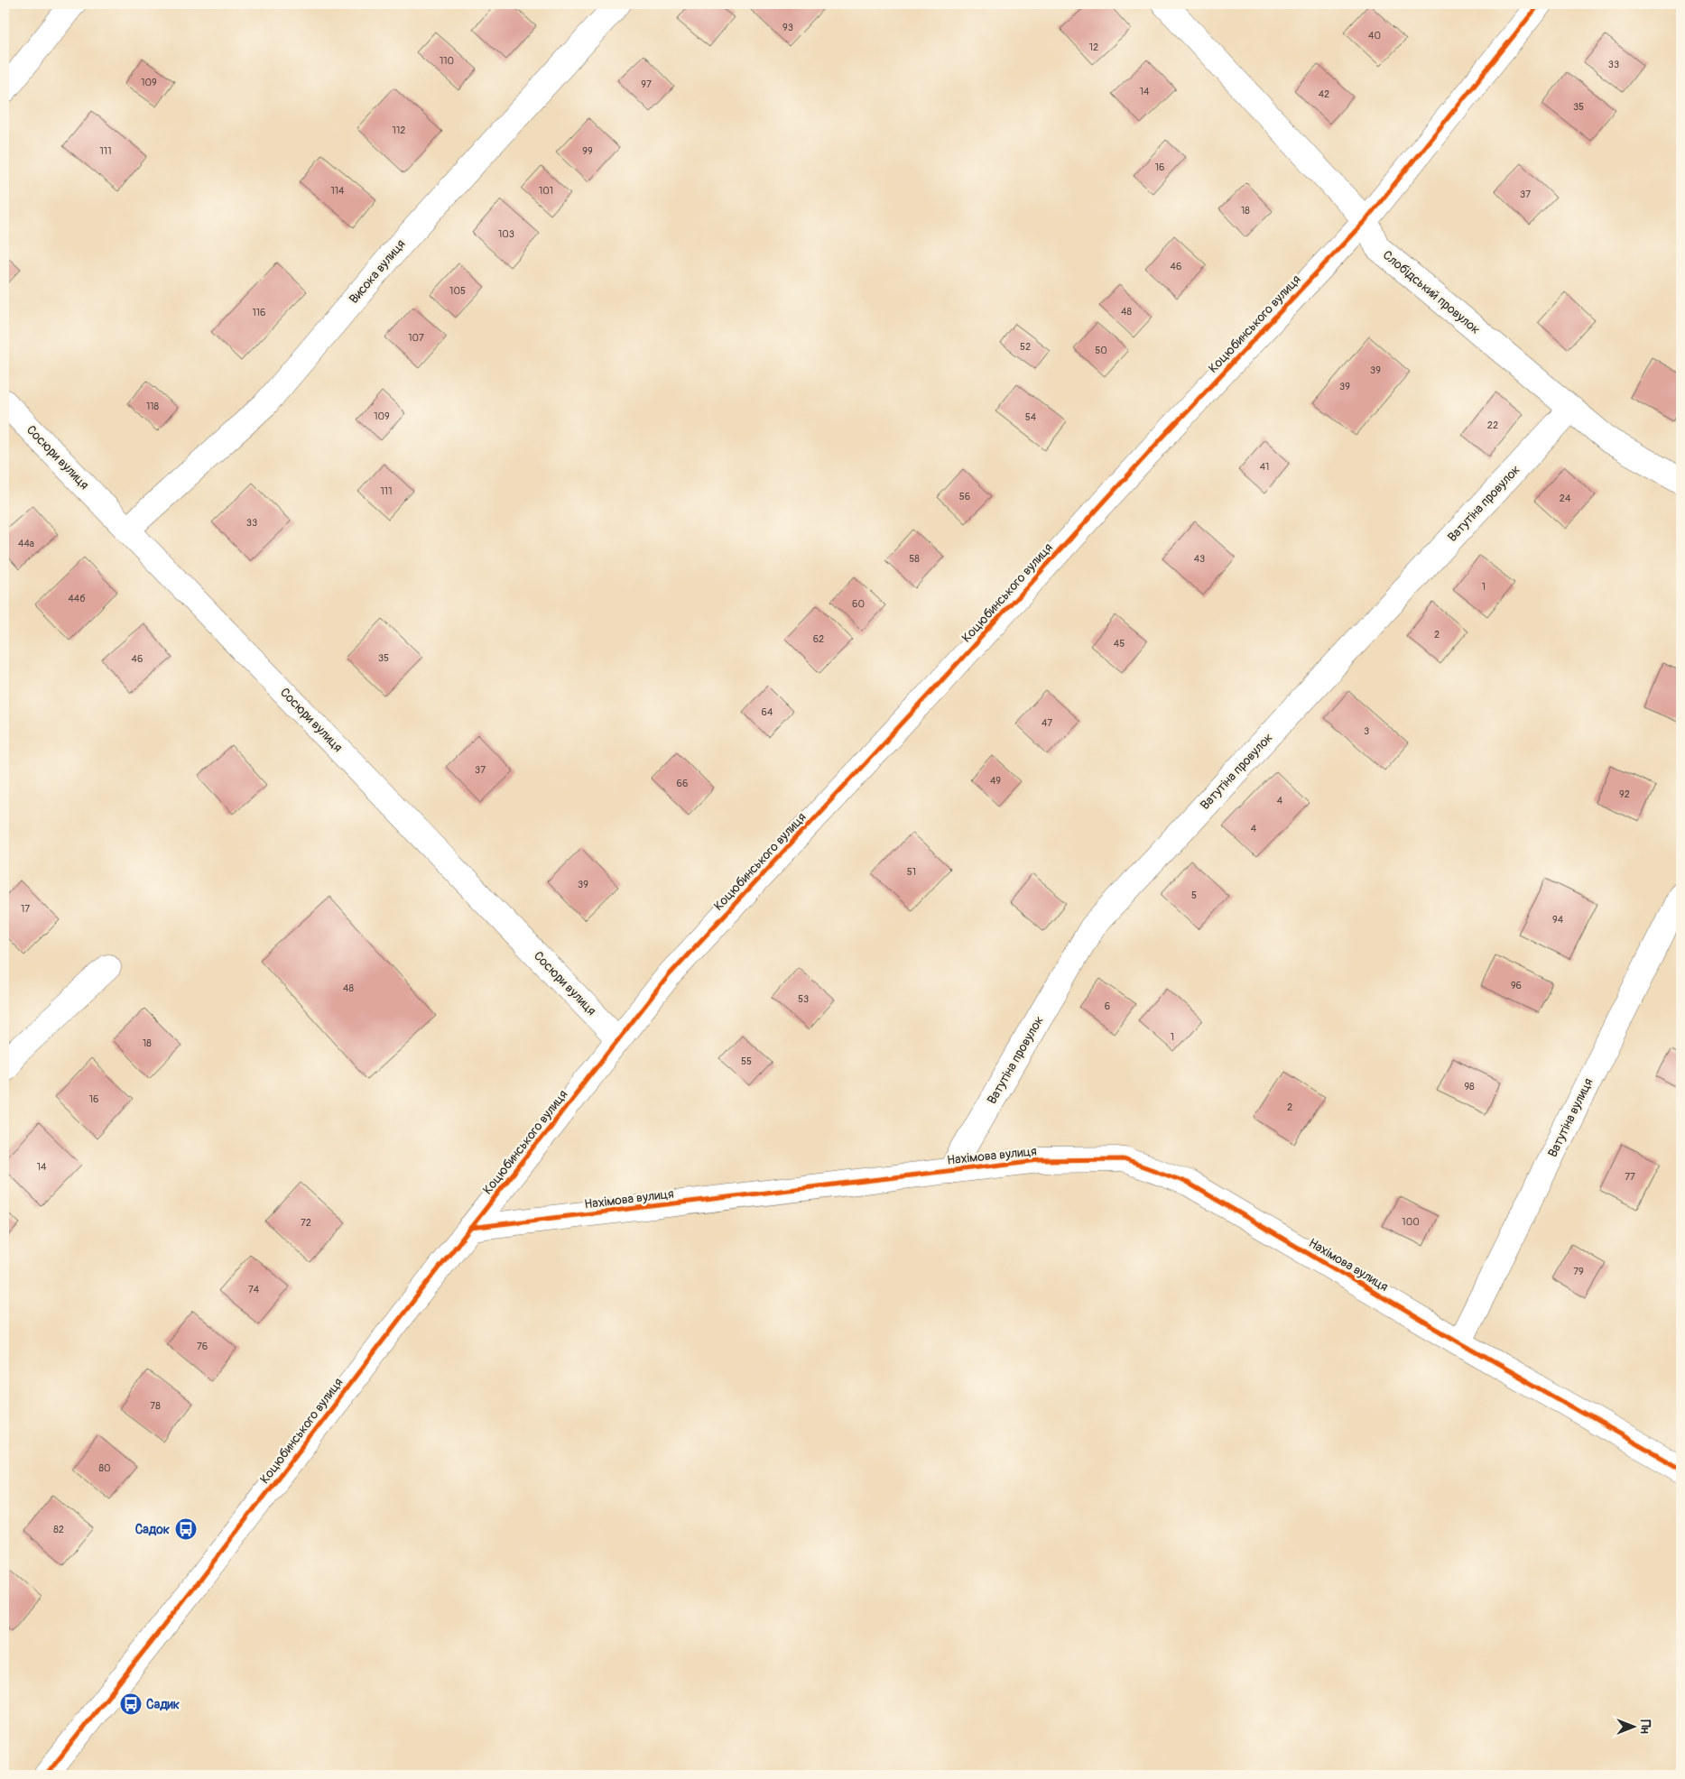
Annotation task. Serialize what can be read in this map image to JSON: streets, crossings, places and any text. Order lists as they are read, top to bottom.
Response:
{
  "streets": {
    "street": [
      "Висока вулиця",
      "Слобідський провулок",
      "Коцюбинського вулиця",
      "Сосюри вулиця",
      "Ватутіна провулок",
      "Ватутіна вулиця",
      "Нахімова вулиця"
    ]
  },
  "crossings": [
    ["Висока вулиця", "Сосюри вулиця"],
    ["Слобідський провулок", "Коцюбинського вулиця"],
    ["Слобідський провулок", "Ватутіна провулок"],
    ["Коцюбинського вулиця", "Сосюри вулиця"],
    ["Коцюбинського вулиця", "Нахімова вулиця"],
    ["Ватутіна провулок", "Нахімова вулиця"],
    ["Ватутіна вулиця", "Нахімова вулиця"]
  ],
  "places": {
    "bus stop": ["Садок", "Садик"]
  },
  "house_numbers": [
    "93",
    "40",
    "12",
    "110",
    "33",
    "109",
    "97",
    "14",
    "42",
    "35",
    "112",
    "111",
    "99",
    "16",
    "114",
    "101",
    "37",
    "18",
    "103",
    "46",
    "105",
    "48",
    "116",
    "107",
    "52",
    "50",
    "39",
    "39",
    "118",
    "109",
    "54",
    "22",
    "41",
    "111",
    "56",
    "24",
    "33",
    "44а",
    "58",
    "43",
    "1",
    "44б",
    "60",
    "2",
    "62",
    "45",
    "35",
    "46",
    "64",
    "47",
    "3",
    "37",
    "49",
    "66",
    "92",
    "4",
    "4",
    "51",
    "39",
    "5",
    "17",
    "94",
    "96",
    "48",
    "53",
    "6",
    "1",
    "18",
    "55",
    "98",
    "16",
    "2",
    "14",
    "77",
    "100",
    "72",
    "79",
    "74",
    "76",
    "78",
    "80",
    "82"
  ],
  "north": "right"
}
